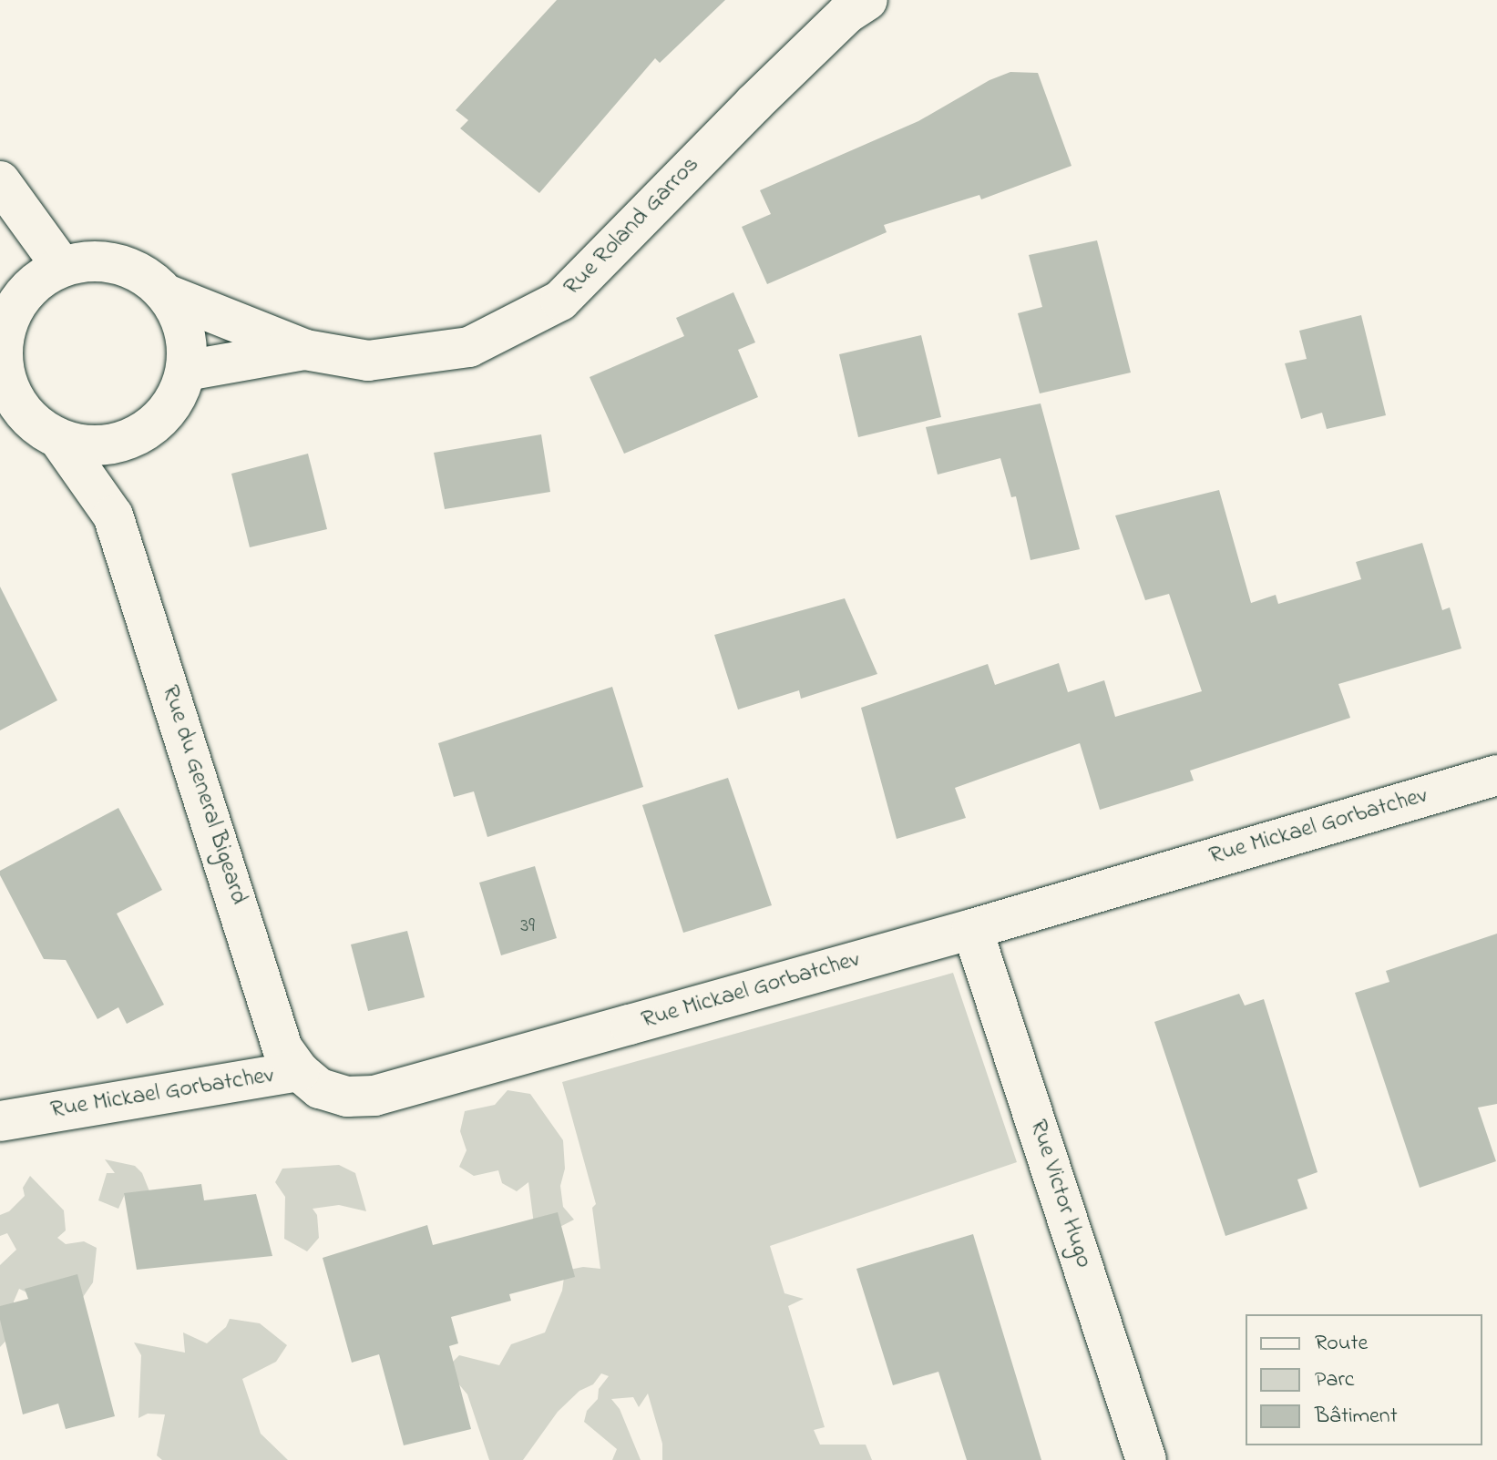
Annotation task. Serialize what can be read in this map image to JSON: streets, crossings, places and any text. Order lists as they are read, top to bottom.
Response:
{
  "streets": {
    "street": [
      "Rue Roland Garros",
      "Rue du General Bigeard",
      "Rue Mickael Gorbatchev",
      "Rue Victor Hugo"
    ]
  },
  "crossings": [
    ["Rue Roland Garros", "Rue du General Bigeard"],
    ["Rue du General Bigeard", "Rue Mickael Gorbatchev"],
    ["Rue Mickael Gorbatchev", "Rue Victor Hugo"]
  ],
  "house_numbers": ["39"],
  "legend": ["Route", "Parc", "Bâtiment"]
}
